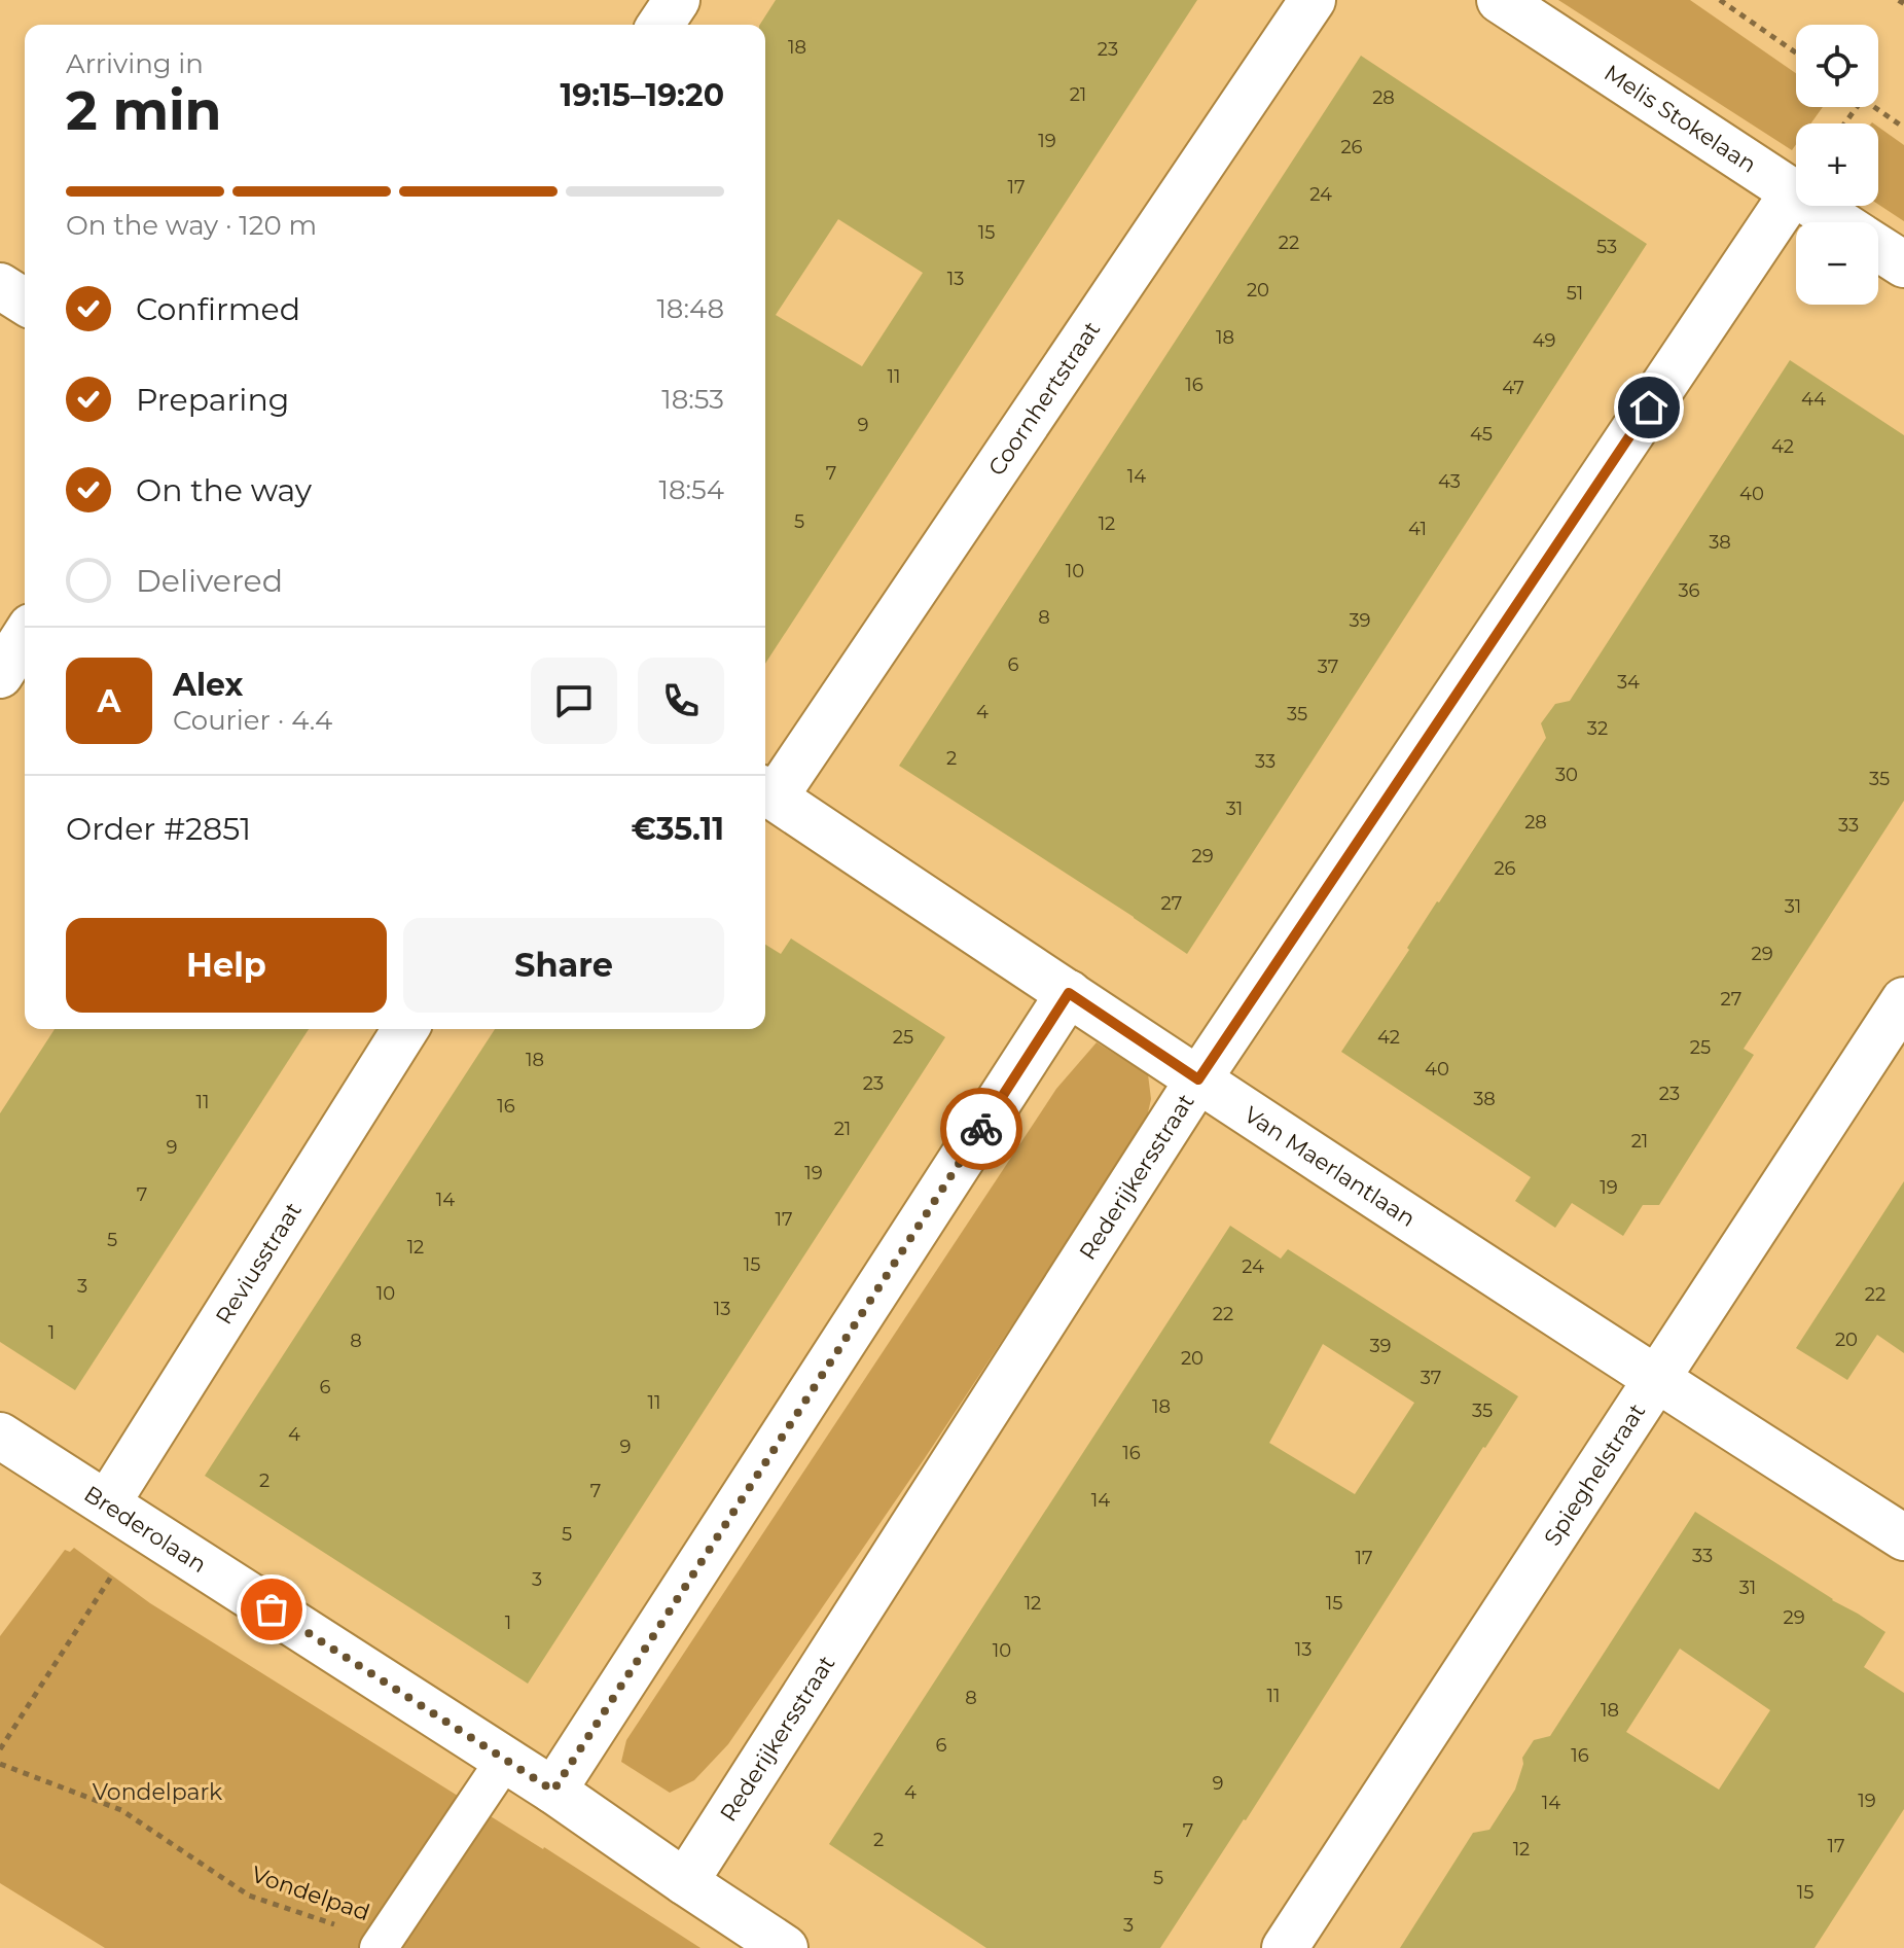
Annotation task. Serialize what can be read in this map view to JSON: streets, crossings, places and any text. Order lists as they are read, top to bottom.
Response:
{
  "streets": {
    "street": [
      "Melis Stokelaan",
      "Coornhertstraat",
      "Van Maerlantlaan",
      "Rederijkersstraat",
      "Reviusstraat",
      "Spieghelstraat",
      "Brederolaan"
    ],
    "path": ["Vondelpad"]
  },
  "crossings": [
    ["Melis Stokelaan", "Rederijkersstraat"],
    ["Coornhertstraat", "Van Maerlantlaan"],
    ["Van Maerlantlaan", "Rederijkersstraat"],
    ["Van Maerlantlaan", "Spieghelstraat"],
    ["Rederijkersstraat", "Brederolaan"],
    ["Reviusstraat", "Brederolaan"]
  ],
  "parks": ["Vondelpark"],
  "house_numbers": [
    "18",
    "23",
    "21",
    "28",
    "19",
    "26",
    "17",
    "24",
    "15",
    "22",
    "53",
    "13",
    "20",
    "51",
    "18",
    "49",
    "11",
    "16",
    "47",
    "44",
    "9",
    "45",
    "42",
    "7",
    "14",
    "43",
    "40",
    "5",
    "12",
    "41",
    "38",
    "10",
    "36",
    "8",
    "39",
    "6",
    "37",
    "34",
    "4",
    "35",
    "32",
    "2",
    "33",
    "30",
    "35",
    "31",
    "28",
    "33",
    "29",
    "26",
    "27",
    "31",
    "29",
    "27",
    "25",
    "42",
    "25",
    "18",
    "40",
    "23",
    "23",
    "38",
    "11",
    "16",
    "21",
    "21",
    "9",
    "19",
    "19",
    "7",
    "14",
    "17",
    "5",
    "12",
    "15",
    "24",
    "3",
    "10",
    "22",
    "13",
    "22",
    "1",
    "20",
    "8",
    "39",
    "20",
    "37",
    "6",
    "11",
    "18",
    "35",
    "4",
    "9",
    "16",
    "2",
    "7",
    "14",
    "5",
    "33",
    "17",
    "3",
    "31",
    "12",
    "15",
    "29",
    "1",
    "13",
    "10",
    "11",
    "8",
    "18",
    "6",
    "16",
    "9",
    "4",
    "19",
    "14",
    "7",
    "2",
    "17",
    "12",
    "5",
    "15",
    "3"
  ],
  "page": {
    "map_buttons": ["+", "−"],
    "heading": ["2 min", "Arriving in", "19:15–19:20"],
    "panel": [
      "Alex",
      "Courier · 4.4",
      "Order #2851",
      "€35.11"
    ],
    "bar": "On the way · 120 m",
    "list": [
      ["Confirmed", "18:48"],
      ["Preparing", "18:53"],
      ["On the way", "18:54"],
      "Delivered"
    ],
    "round": "A",
    "buttons": ["Help", "Share"]
  }
}
